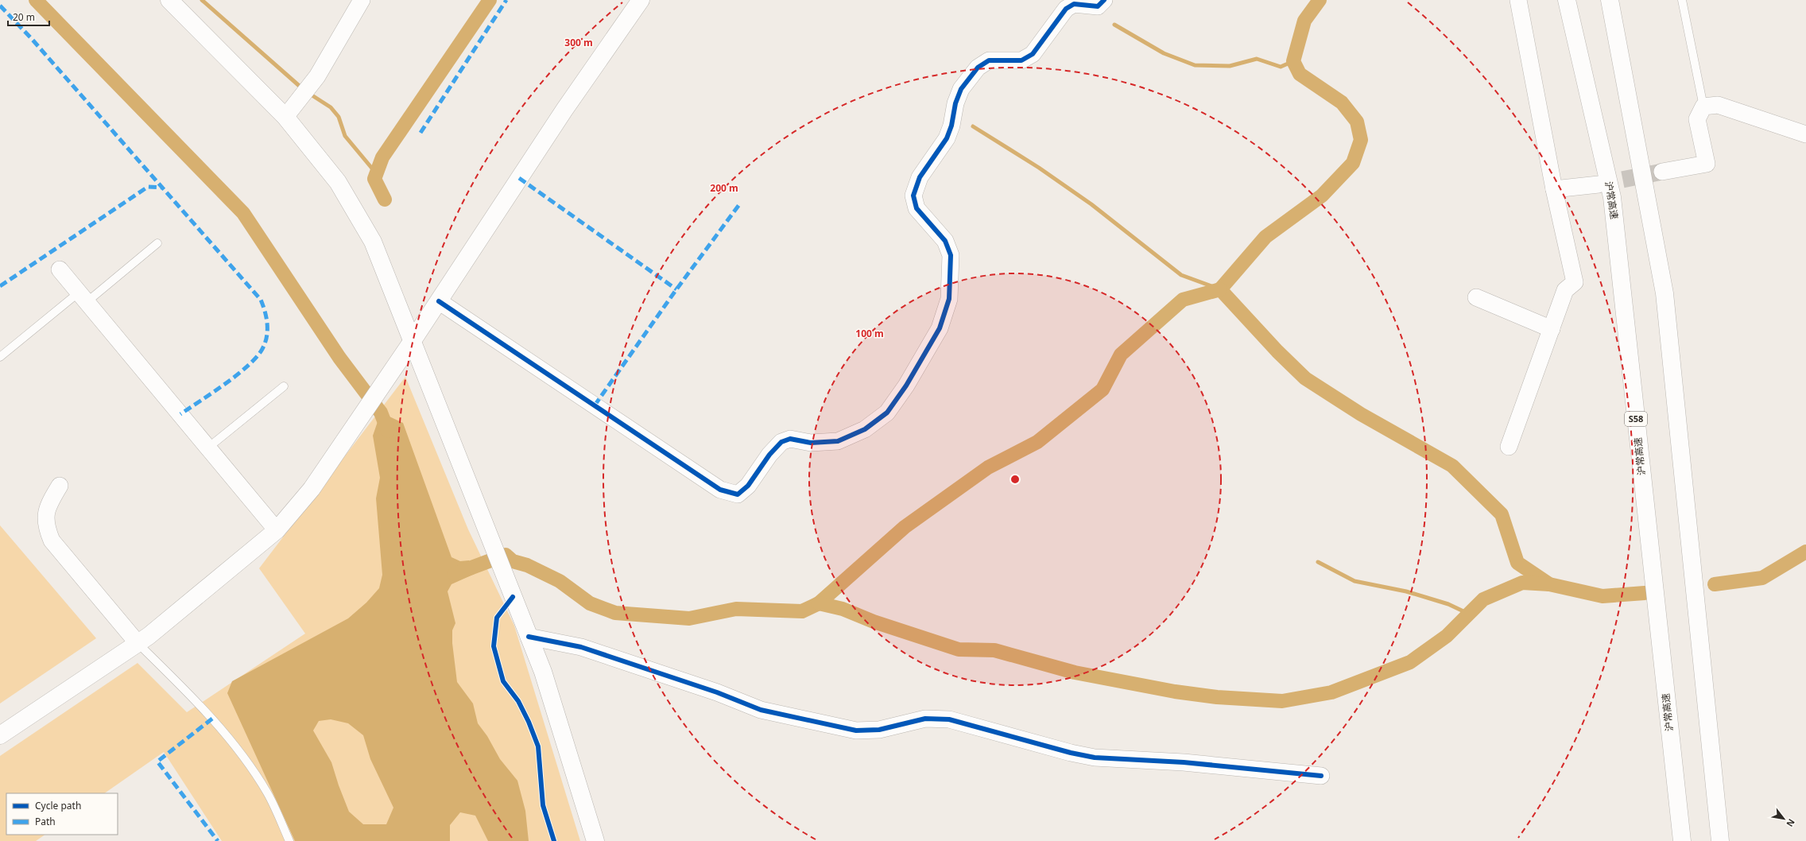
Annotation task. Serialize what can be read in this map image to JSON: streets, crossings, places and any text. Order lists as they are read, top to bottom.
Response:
{
  "streets": {
    "main road": ["沪常高速", "S58"]
  },
  "legend": ["Cycle path", "Path"],
  "scale_bar": "20 m",
  "north": "bottom right",
  "rings": ["300 m", "200 m", "100 m"]
}
